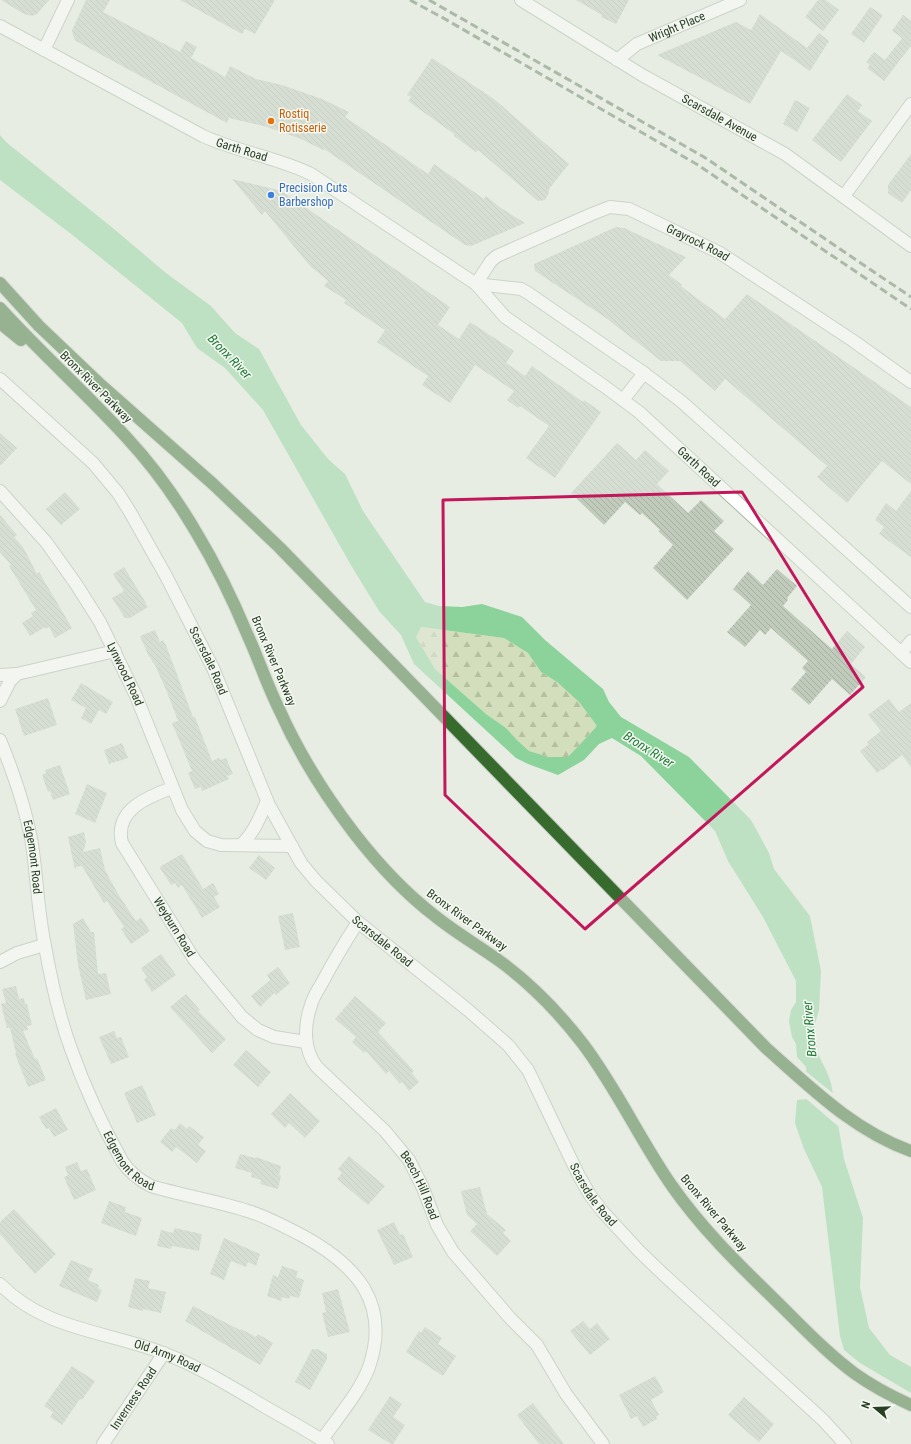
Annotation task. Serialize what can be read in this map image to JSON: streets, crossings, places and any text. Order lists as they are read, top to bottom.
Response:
{
  "streets": {
    "highway": ["Bronx River Parkway"],
    "street": [
      "Wright Place",
      "Scarsdale Avenue",
      "Garth Road",
      "Grayrock Road",
      "Scarsdale Road",
      "Lynwood Road",
      "Edgemont Road",
      "Weyburn Road",
      "Beech Hill Road",
      "Old Army Road",
      "Inverness Road"
    ]
  },
  "crossings": [
    ["Wright Place", "Scarsdale Avenue"],
    ["Garth Road", "Grayrock Road"],
    ["Scarsdale Road", "Lynwood Road"],
    ["Scarsdale Road", "Beech Hill Road"],
    ["Lynwood Road", "Weyburn Road"],
    ["Edgemont Road", "Old Army Road"],
    ["Weyburn Road", "Beech Hill Road"],
    ["Old Army Road", "Inverness Road"]
  ],
  "water": ["Bronx River"],
  "places": ["Rostiq Rotisserie", "Precision Cuts Barbershop"],
  "north": "left"
}
